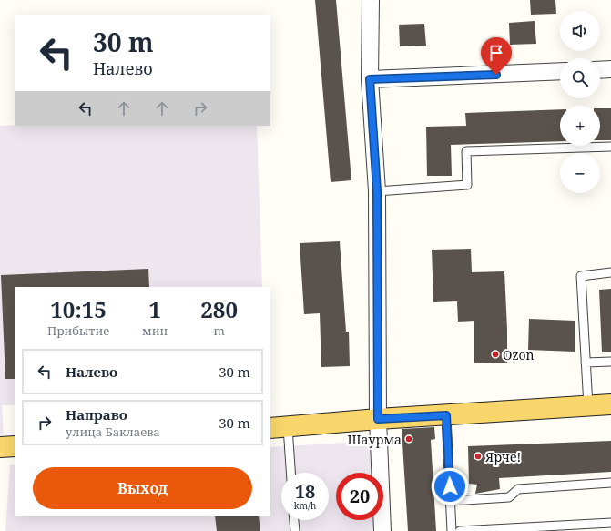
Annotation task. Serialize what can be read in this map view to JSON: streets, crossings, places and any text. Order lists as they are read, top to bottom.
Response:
{
  "places": ["Ozon", "Шаурма", "Ярче!"],
  "page": {
    "map_buttons": ["+", "−"],
    "turn": ["30 m", "Налево"],
    "eta": [
      "10:15",
      "Прибытие",
      "1",
      "мин",
      "280",
      "m"
    ],
    "list": [
      {
        "name": "Налево",
        "value": "30 m"
      },
      {
        "name": "Направо",
        "note": "улица Баклаева",
        "value": "30 m"
      }
    ],
    "buttons": "Выход",
    "speed": "18 km/h",
    "limit": "20"
  }
}
